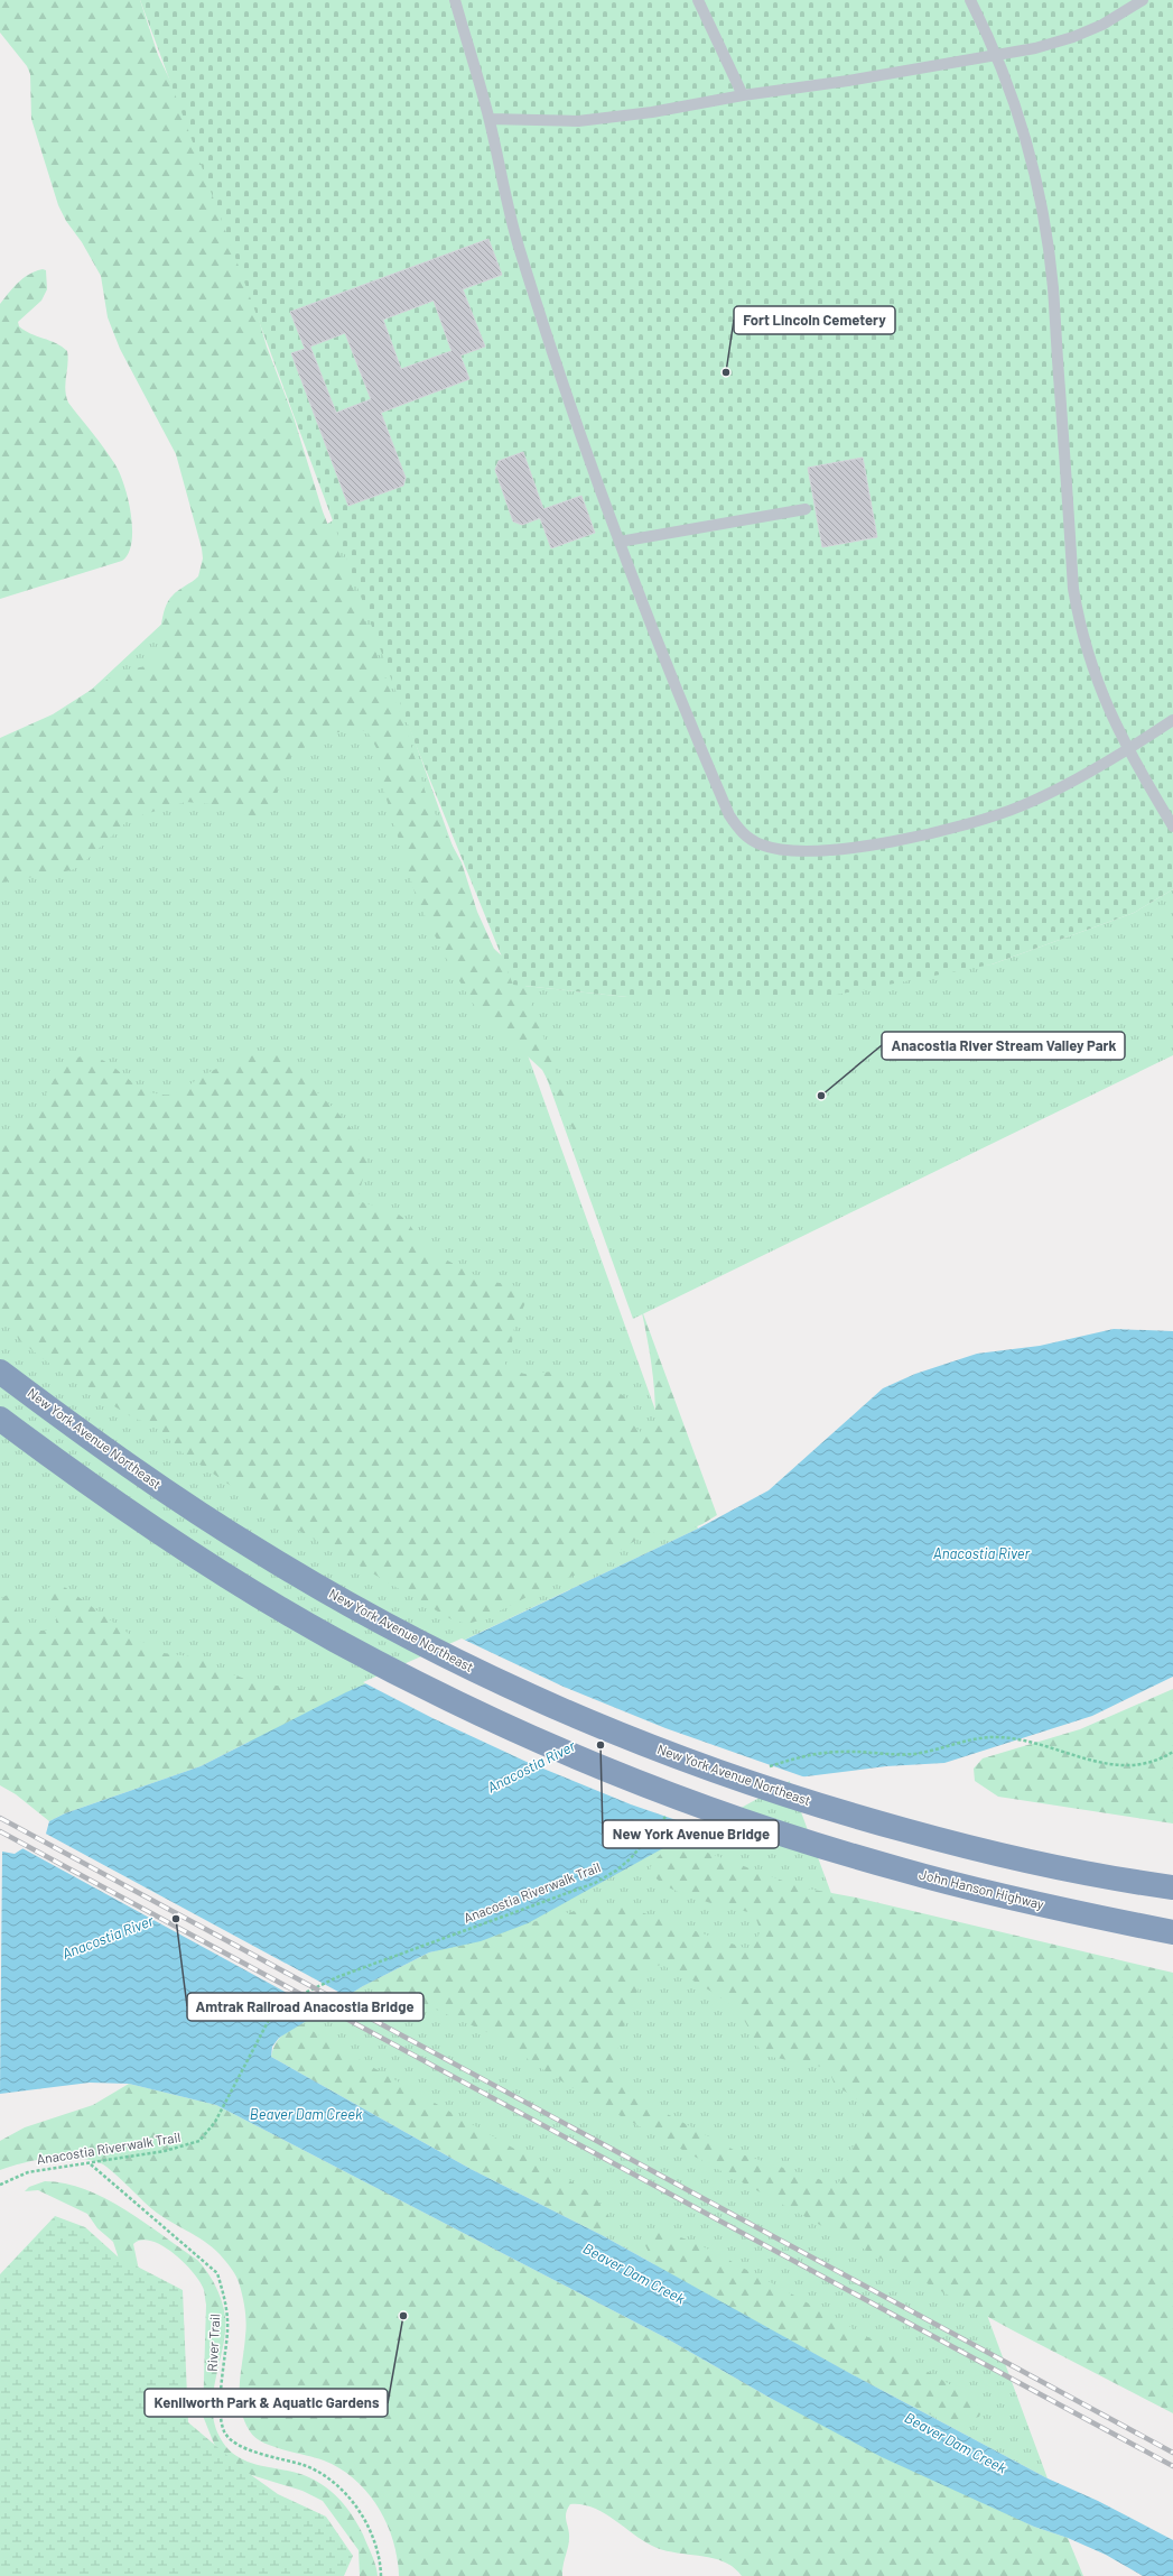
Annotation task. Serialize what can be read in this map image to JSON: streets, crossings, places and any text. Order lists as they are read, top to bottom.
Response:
{
  "streets": {
    "highway": ["New York Avenue Northeast", "John Hanson Highway"],
    "path": ["Anacostia Riverwalk Trail", "River Trail"]
  },
  "crossings": [
    ["Anacostia Riverwalk Trail", "River Trail"]
  ],
  "water": ["Anacostia River", "Beaver Dam Creek"],
  "places": [
    "Fort Lincoln Cemetery",
    "Anacostia River Stream Valley Park",
    "New York Avenue Bridge",
    "Amtrak Railroad Anacostia Bridge",
    "Kenilworth Park & Aquatic Gardens"
  ]
}
